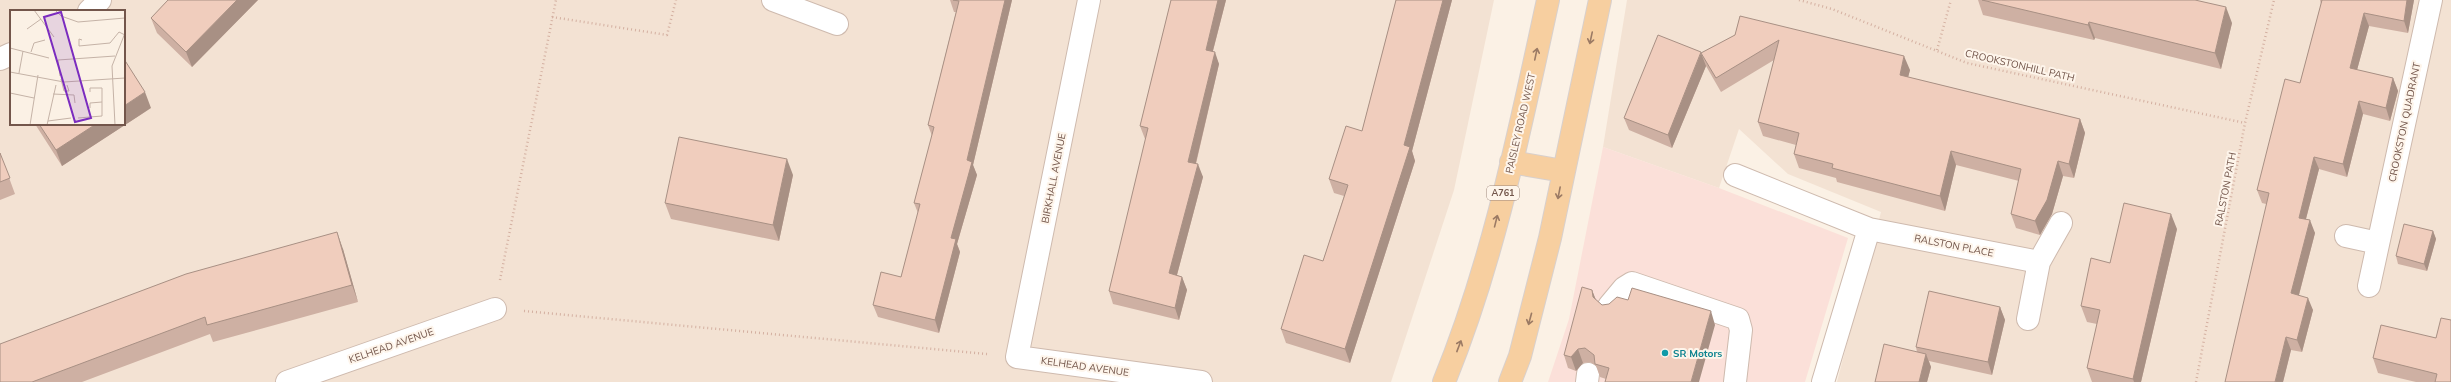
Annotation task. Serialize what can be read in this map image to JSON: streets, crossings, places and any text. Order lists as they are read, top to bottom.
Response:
{
  "streets": {
    "main road": ["PAISLEY ROAD WEST", "A761"],
    "street": [
      "CROOKSTON QUADRANT",
      "BIRKHALL AVENUE",
      "RALSTON PLACE",
      "KELHEAD AVENUE"
    ],
    "path": ["CROOKSTONHILL PATH", "RALSTON PATH"]
  },
  "crossings": [
    ["CROOKSTONHILL PATH", "RALSTON PATH"],
    ["BIRKHALL AVENUE", "KELHEAD AVENUE"]
  ],
  "places": ["SR Motors"]
}
